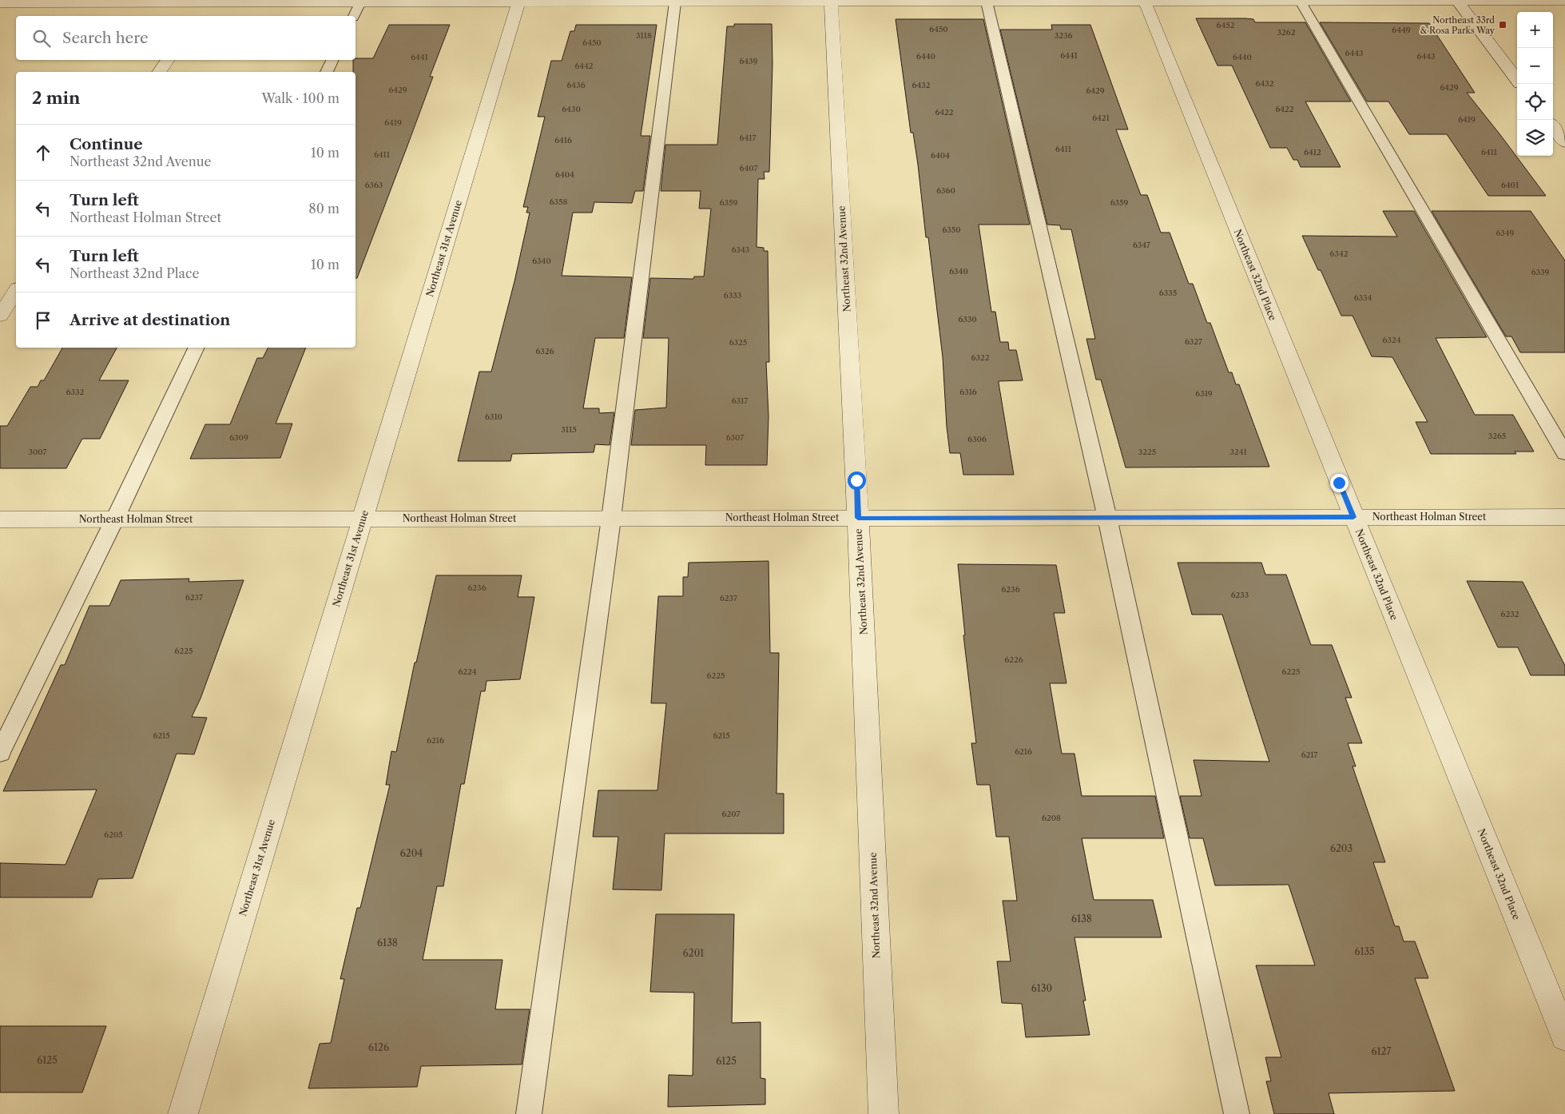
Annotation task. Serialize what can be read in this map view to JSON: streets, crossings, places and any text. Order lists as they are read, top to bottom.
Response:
{
  "streets": {
    "street": [
      "Northeast 31st Avenue",
      "Northeast 32nd Avenue",
      "Northeast 32nd Place",
      "Northeast Holman Street"
    ]
  },
  "crossings": [
    ["Northeast 31st Avenue", "Northeast Holman Street"],
    ["Northeast 32nd Avenue", "Northeast Holman Street"],
    ["Northeast 32nd Place", "Northeast Holman Street"]
  ],
  "places": {
    "transit": ["Northeast 33rd & Rosa Parks Way"]
  },
  "house_numbers": [
    "6452",
    "6450",
    "6449",
    "3262",
    "3118",
    "3236",
    "6450",
    "6443",
    "6441",
    "6440",
    "6443",
    "6441",
    "6440",
    "6439",
    "6442",
    "6432",
    "6436",
    "6432",
    "6429",
    "6429",
    "6429",
    "6430",
    "6422",
    "6422",
    "6421",
    "6419",
    "6419",
    "6417",
    "6416",
    "6411",
    "6412",
    "6411",
    "6411",
    "6404",
    "6407",
    "6404",
    "6363",
    "6401",
    "6360",
    "6358",
    "6359",
    "6359",
    "6350",
    "6349",
    "6347",
    "6343",
    "6342",
    "6340",
    "6340",
    "6339",
    "6335",
    "6333",
    "6334",
    "6330",
    "6324",
    "6327",
    "6325",
    "6326",
    "6322",
    "6332",
    "6316",
    "6319",
    "6317",
    "6310",
    "3115",
    "3265",
    "6309",
    "6307",
    "6306",
    "3007",
    "3225",
    "3241",
    "6236",
    "6236",
    "6233",
    "6237",
    "6237",
    "6232",
    "6225",
    "6226",
    "6224",
    "6225",
    "6225",
    "6215",
    "6215",
    "6216",
    "6216",
    "6217",
    "6207",
    "6208",
    "6205",
    "6203",
    "6204",
    "6138",
    "6138",
    "6135",
    "6201",
    "6130",
    "6126",
    "6127",
    "6125",
    "6125"
  ],
  "page": {
    "map_buttons": ["+", "−"],
    "search": "Search here",
    "heading": ["2 min", "Walk · 100 m"],
    "list": [
      ["Continue", "Northeast 32nd Avenue", "10 m"],
      ["Turn left", "Northeast Holman Street", "80 m"],
      ["Turn left", "Northeast 32nd Place", "10 m"],
      "Arrive at destination"
    ]
  }
}
